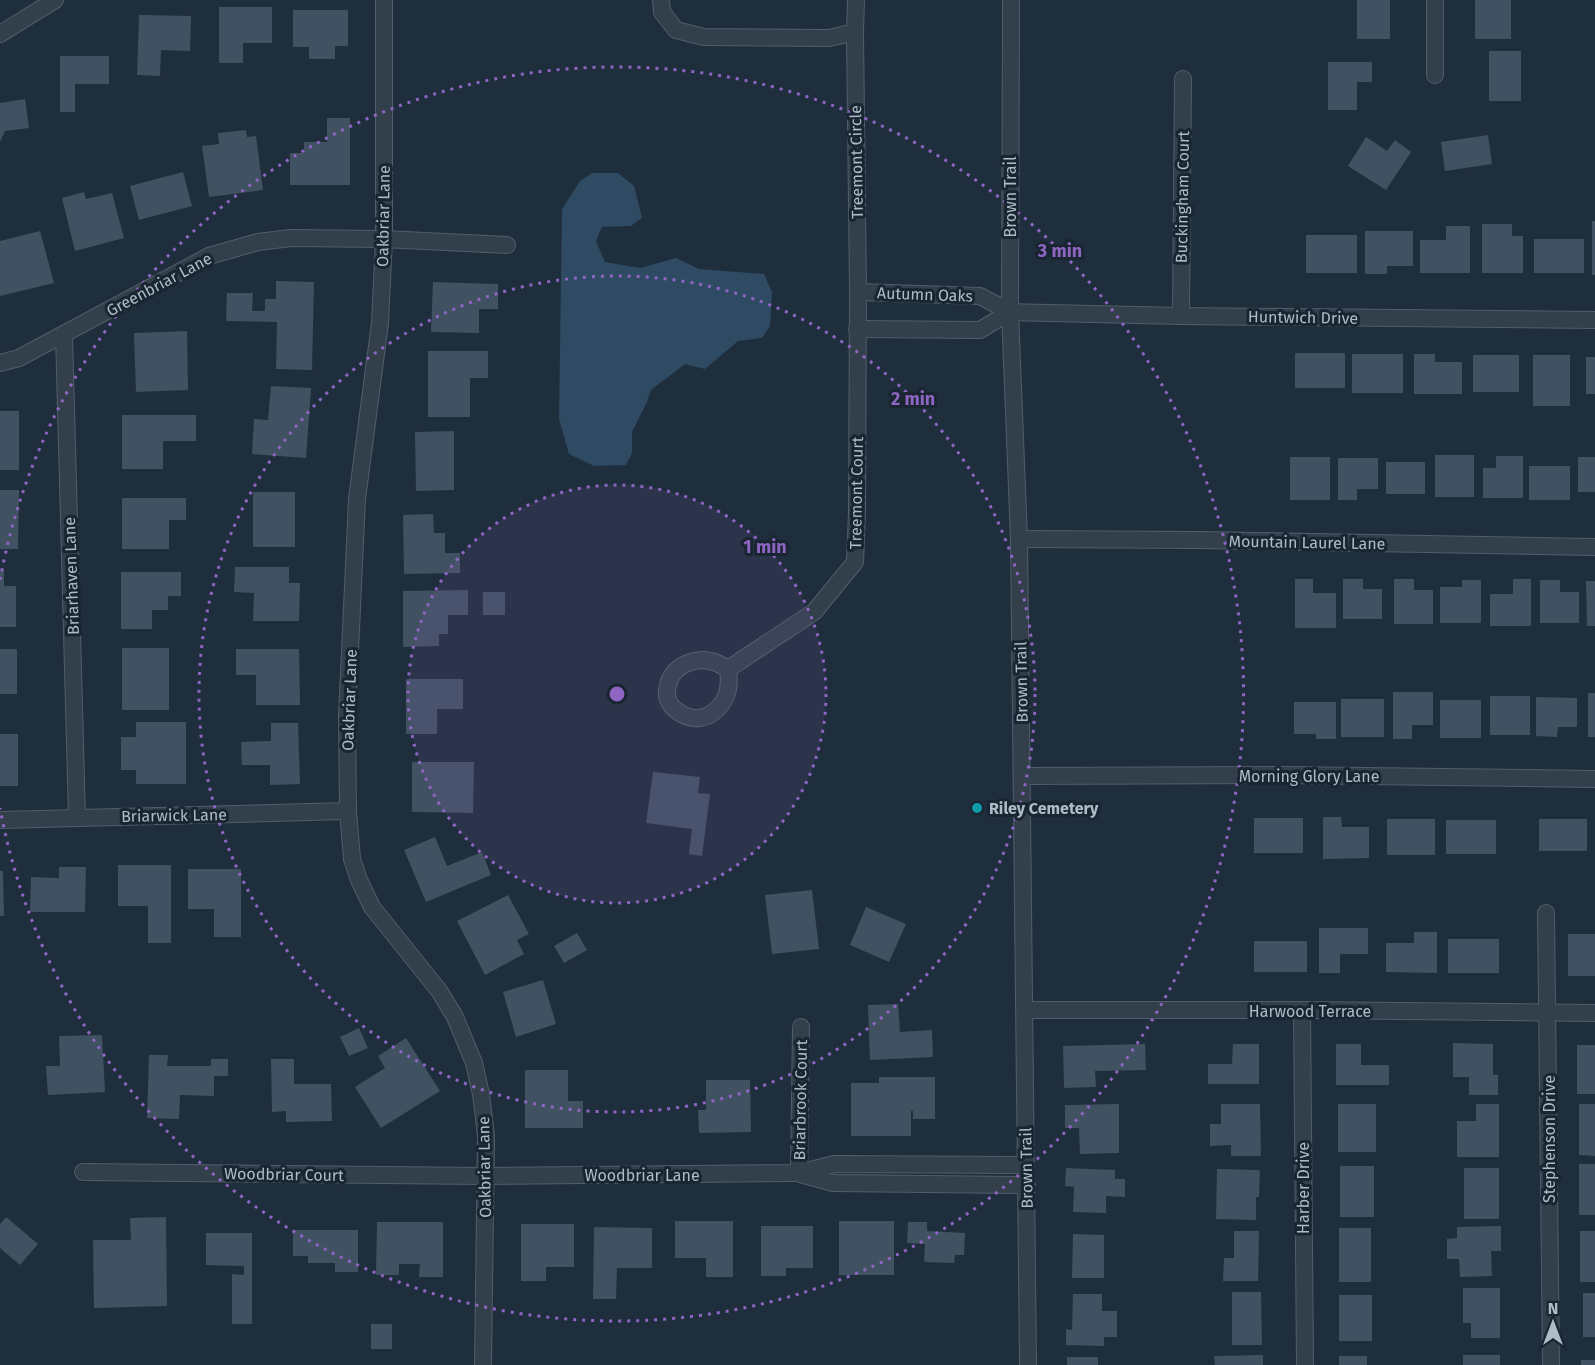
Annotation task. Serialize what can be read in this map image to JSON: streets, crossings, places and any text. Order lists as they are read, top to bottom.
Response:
{
  "streets": {
    "street": [
      "Treemont Circle",
      "Brown Trail",
      "Buckingham Court",
      "Oakbriar Lane",
      "Greenbriar Lane",
      "Autumn Oaks",
      "Huntwich Drive",
      "Treemont Court",
      "Mountain Laurel Lane",
      "Briarhaven Lane",
      "Morning Glory Lane",
      "Briarwick Lane",
      "Harwood Terrace",
      "Briarbrook Court",
      "Stephenson Drive",
      "Woodbriar Court",
      "Woodbriar Lane",
      "Harber Drive"
    ]
  },
  "crossings": [
    ["Treemont Circle", "Autumn Oaks"],
    ["Treemont Circle", "Treemont Court"],
    ["Brown Trail", "Autumn Oaks"],
    ["Brown Trail", "Huntwich Drive"],
    ["Brown Trail", "Mountain Laurel Lane"],
    ["Brown Trail", "Morning Glory Lane"],
    ["Brown Trail", "Harwood Terrace"],
    ["Brown Trail", "Woodbriar Lane"],
    ["Buckingham Court", "Huntwich Drive"],
    ["Oakbriar Lane", "Greenbriar Lane"],
    ["Oakbriar Lane", "Briarwick Lane"],
    ["Oakbriar Lane", "Woodbriar Court"],
    ["Oakbriar Lane", "Woodbriar Lane"],
    ["Greenbriar Lane", "Briarhaven Lane"],
    ["Autumn Oaks", "Huntwich Drive"],
    ["Autumn Oaks", "Treemont Court"],
    ["Briarhaven Lane", "Briarwick Lane"],
    ["Harwood Terrace", "Stephenson Drive"],
    ["Harwood Terrace", "Harber Drive"],
    ["Briarbrook Court", "Woodbriar Lane"],
    ["Woodbriar Court", "Woodbriar Lane"]
  ],
  "places": ["Riley Cemetery"],
  "north": "top",
  "rings": ["3 min", "2 min", "1 min"]
}
